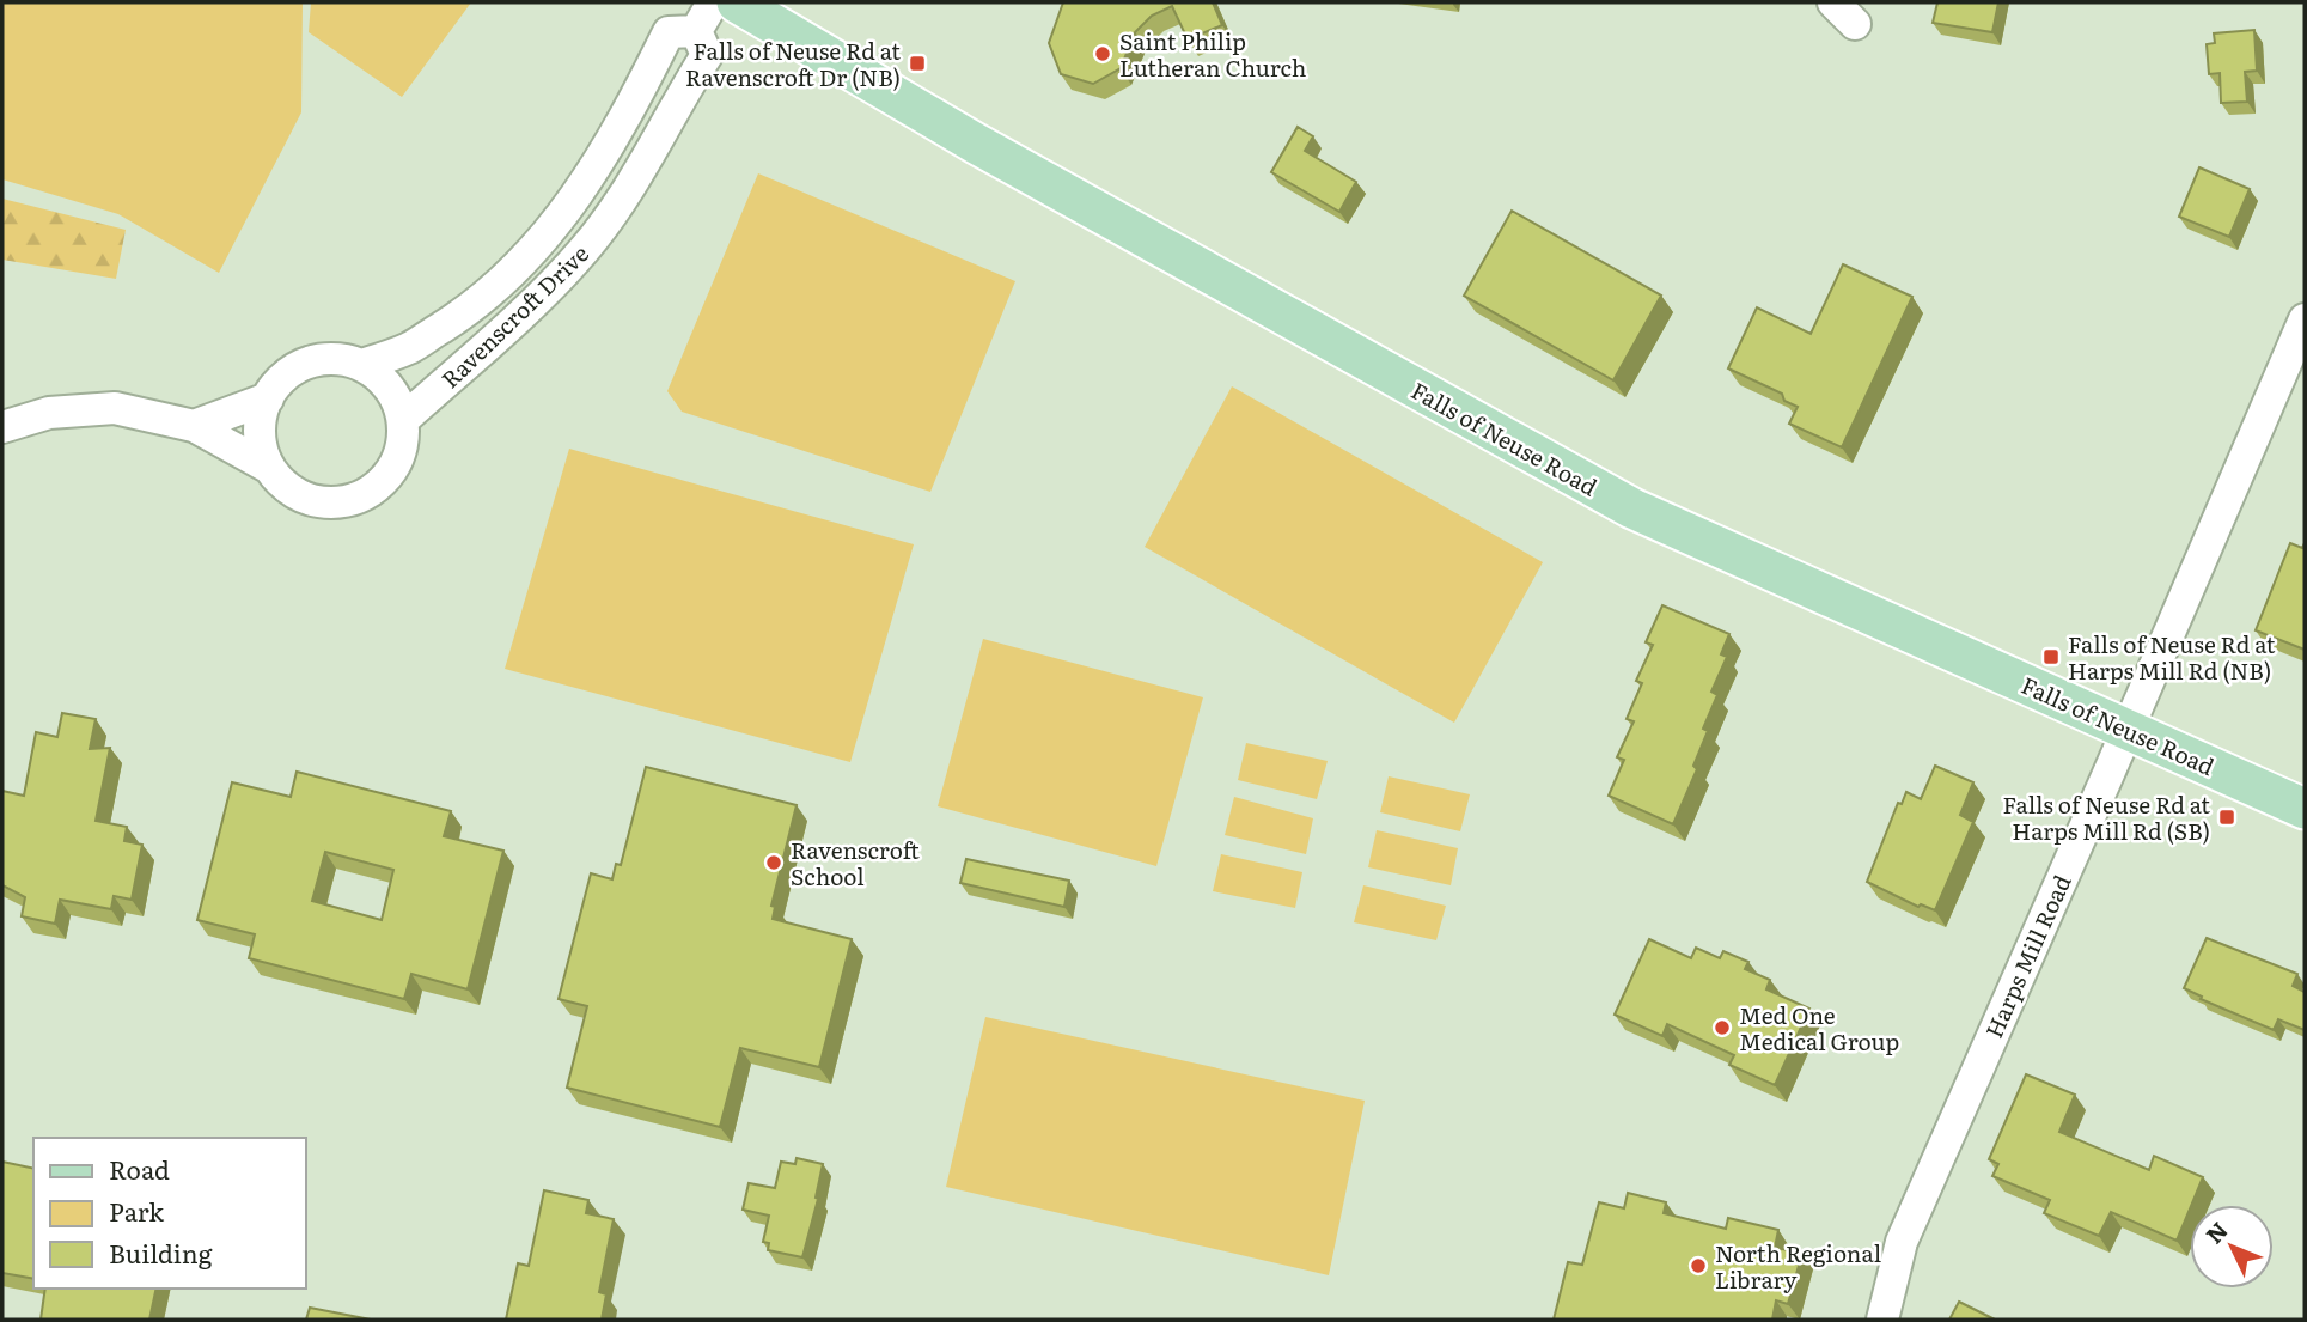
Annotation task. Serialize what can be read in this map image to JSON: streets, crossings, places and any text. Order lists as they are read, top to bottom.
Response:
{
  "streets": {
    "main road": ["Falls of Neuse Road"],
    "street": ["Ravenscroft Drive", "Harps Mill Road"]
  },
  "crossings": [
    ["Falls of Neuse Road", "Harps Mill Road"]
  ],
  "places": {
    "other": [
      "Saint Philip Lutheran Church",
      "Ravenscroft School",
      "Med One Medical Group",
      "North Regional Library"
    ],
    "transit": ["Falls of Neuse Rd at Ravenscroft Dr (NB)", "Falls of Neuse Rd at Harps Mill Rd (NB)", "Falls of Neuse Rd at Harps Mill Rd (SB)"]
  },
  "legend": ["Road", "Park", "Building"],
  "north": "top left"
}
